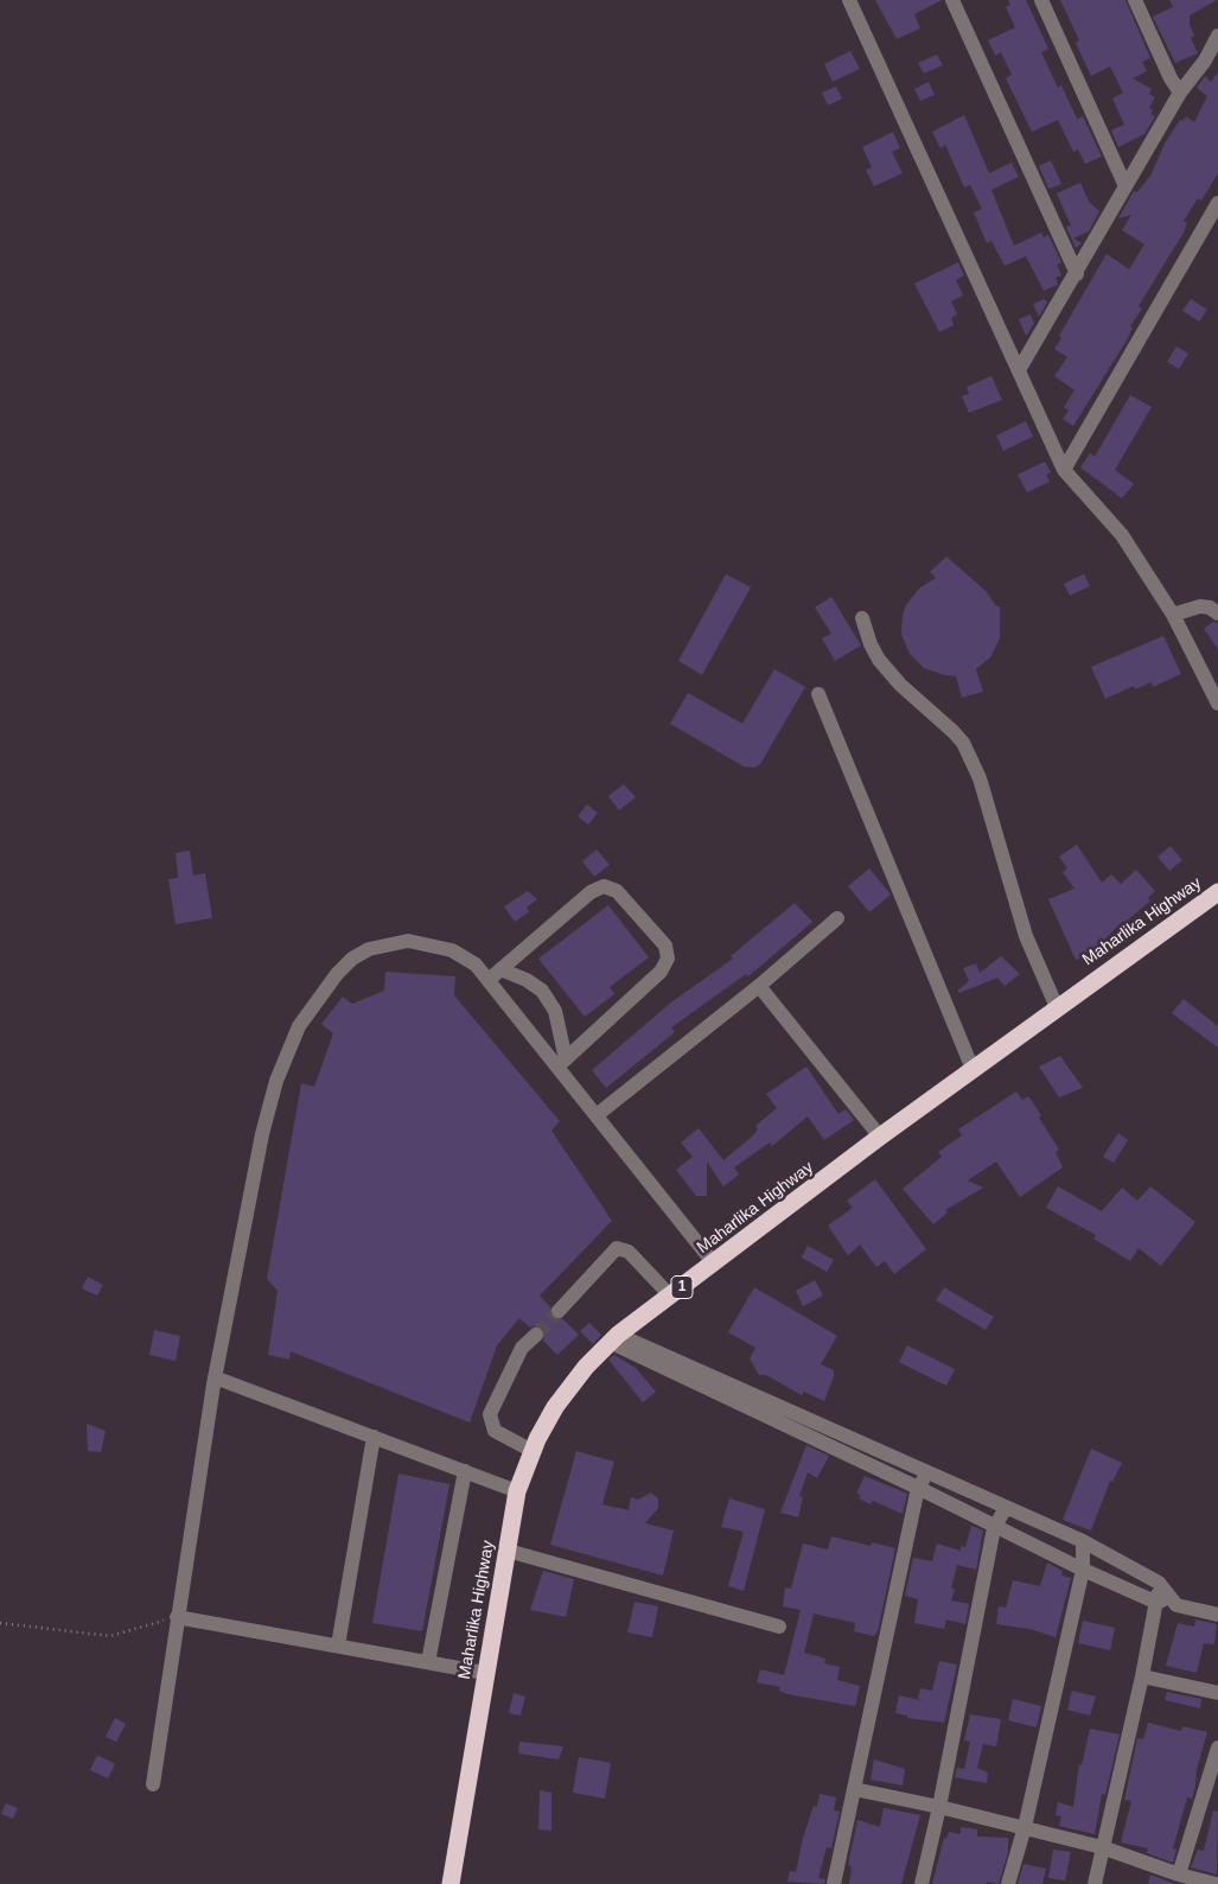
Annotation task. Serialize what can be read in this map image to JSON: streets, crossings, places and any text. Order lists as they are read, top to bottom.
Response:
{
  "streets": {
    "highway": ["Maharlika Highway", "1"]
  }
}
